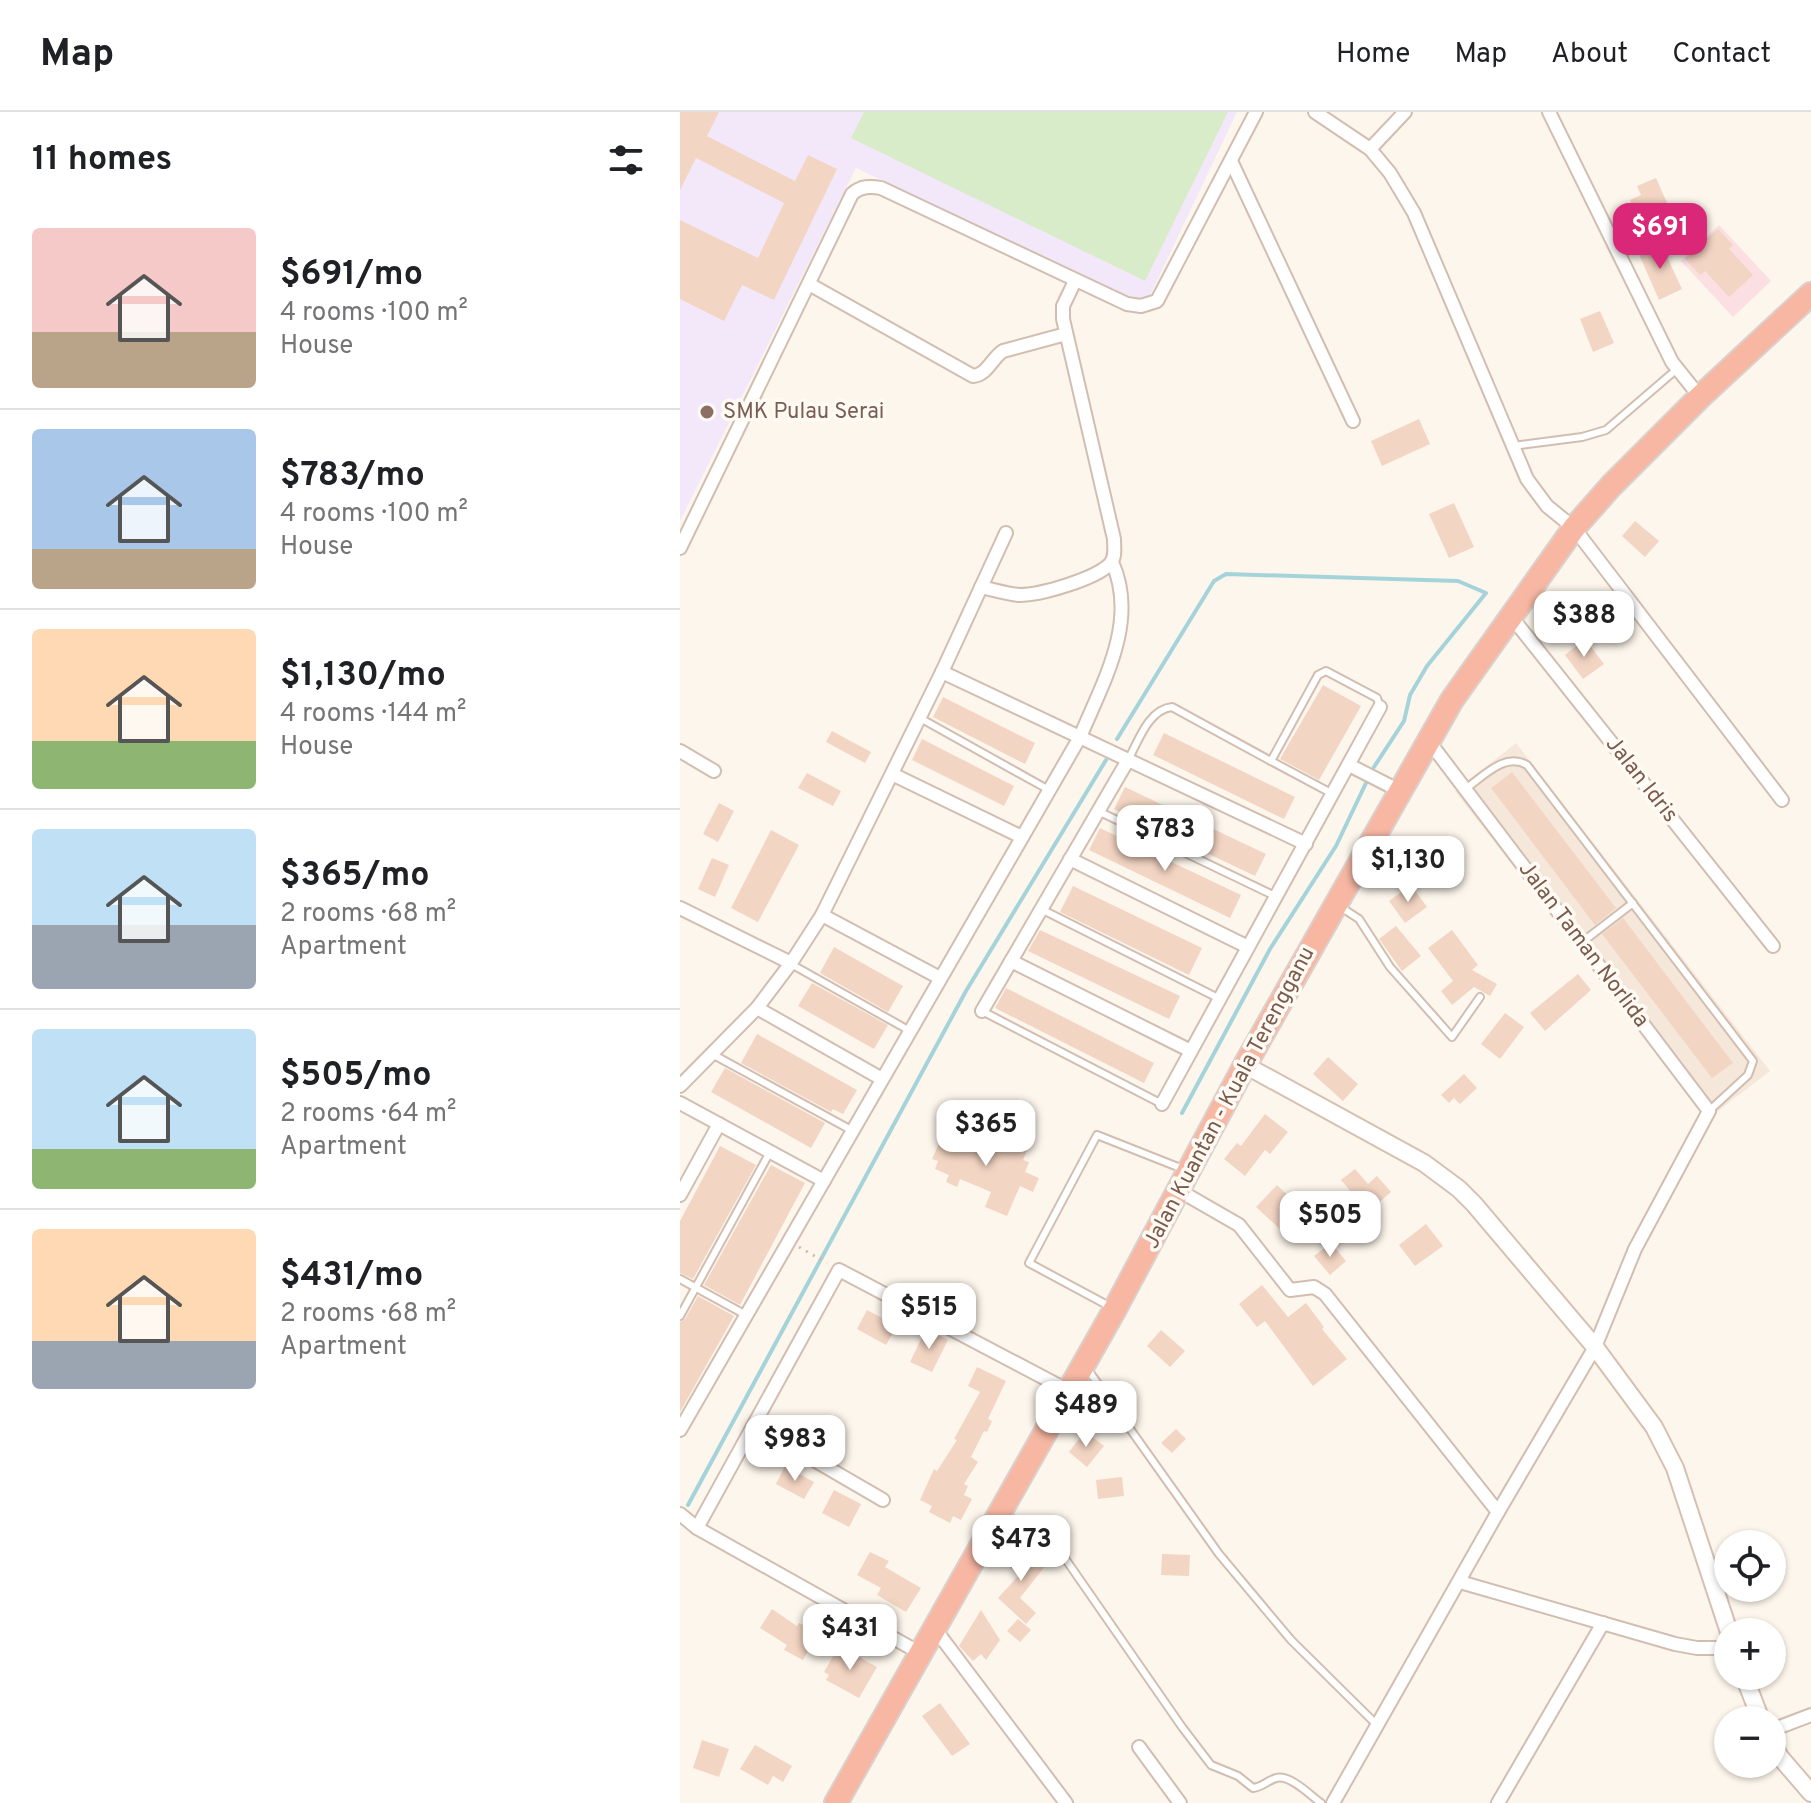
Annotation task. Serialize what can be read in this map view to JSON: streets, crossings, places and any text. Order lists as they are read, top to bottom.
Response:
{
  "streets": {
    "highway": ["Jalan Kuantan - Kuala Terengganu"],
    "street": ["Jalan Idris", "Jalan Taman Norlida"]
  },
  "crossings": [
    ["Jalan Idris", "Jalan Kuantan - Kuala Terengganu"],
    ["Jalan Taman Norlida", "Jalan Kuantan - Kuala Terengganu"]
  ],
  "places": ["SMK Pulau Serai"],
  "page": {
    "header": "Map",
    "nav": [
      "Home",
      "Map",
      "About",
      "Contact"
    ],
    "heading": "11 homes",
    "price": [
      "$691",
      "$388",
      "$783",
      "$1,130",
      "$365",
      "$505",
      "$515",
      "$489",
      "$983",
      "$473",
      "$431"
    ],
    "list": [
      {
        "name": "$691/mo",
        "note": "4 rooms · 100 m² · House"
      },
      {
        "name": "$783/mo",
        "note": "4 rooms · 100 m² · House"
      },
      {
        "name": "$1,130/mo",
        "note": "4 rooms · 144 m² · House"
      },
      {
        "name": "$365/mo",
        "note": "2 rooms · 68 m² · Apartment"
      },
      {
        "name": "$505/mo",
        "note": "2 rooms · 64 m² · Apartment"
      },
      {
        "name": "$431/mo",
        "note": "2 rooms · 68 m² · Apartment"
      }
    ],
    "map_buttons": ["+", "−"]
  }
}
